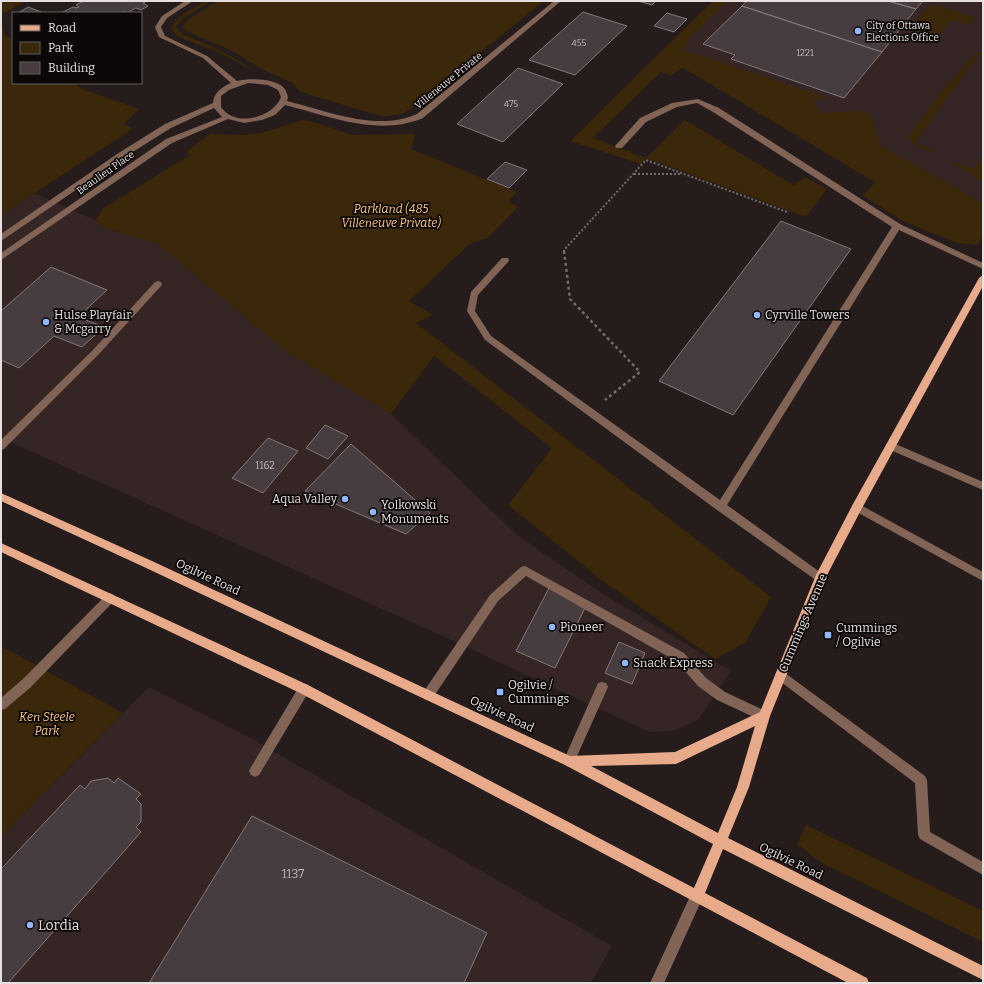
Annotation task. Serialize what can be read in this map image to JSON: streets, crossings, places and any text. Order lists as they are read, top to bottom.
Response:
{
  "streets": {
    "main road": ["Ogilvie Road", "Cummings Avenue"],
    "street": ["Villeneuve Private", "Beaulieu Place"]
  },
  "crossings": [
    ["Villeneuve Private", "Beaulieu Place"],
    ["Ogilvie Road", "Cummings Avenue"]
  ],
  "parks": ["Parkland (485 Villeneuve Private)", "Ken Steele Park"],
  "places": {
    "other": [
      "City of Ottawa Elections Office",
      "Cyrville Towers",
      "Hulse Playfair & Mcgarry",
      "Aqua Valley",
      "Yolkowski Monuments",
      "Pioneer",
      "Snack Express",
      "Lordia"
    ],
    "transit": ["Cummings / Ogilvie", "Ogilvie / Cummings"]
  },
  "house_numbers": [
    "455",
    "1221",
    "475",
    "1162",
    "1137"
  ],
  "legend": ["Road", "Park", "Building"]
}
